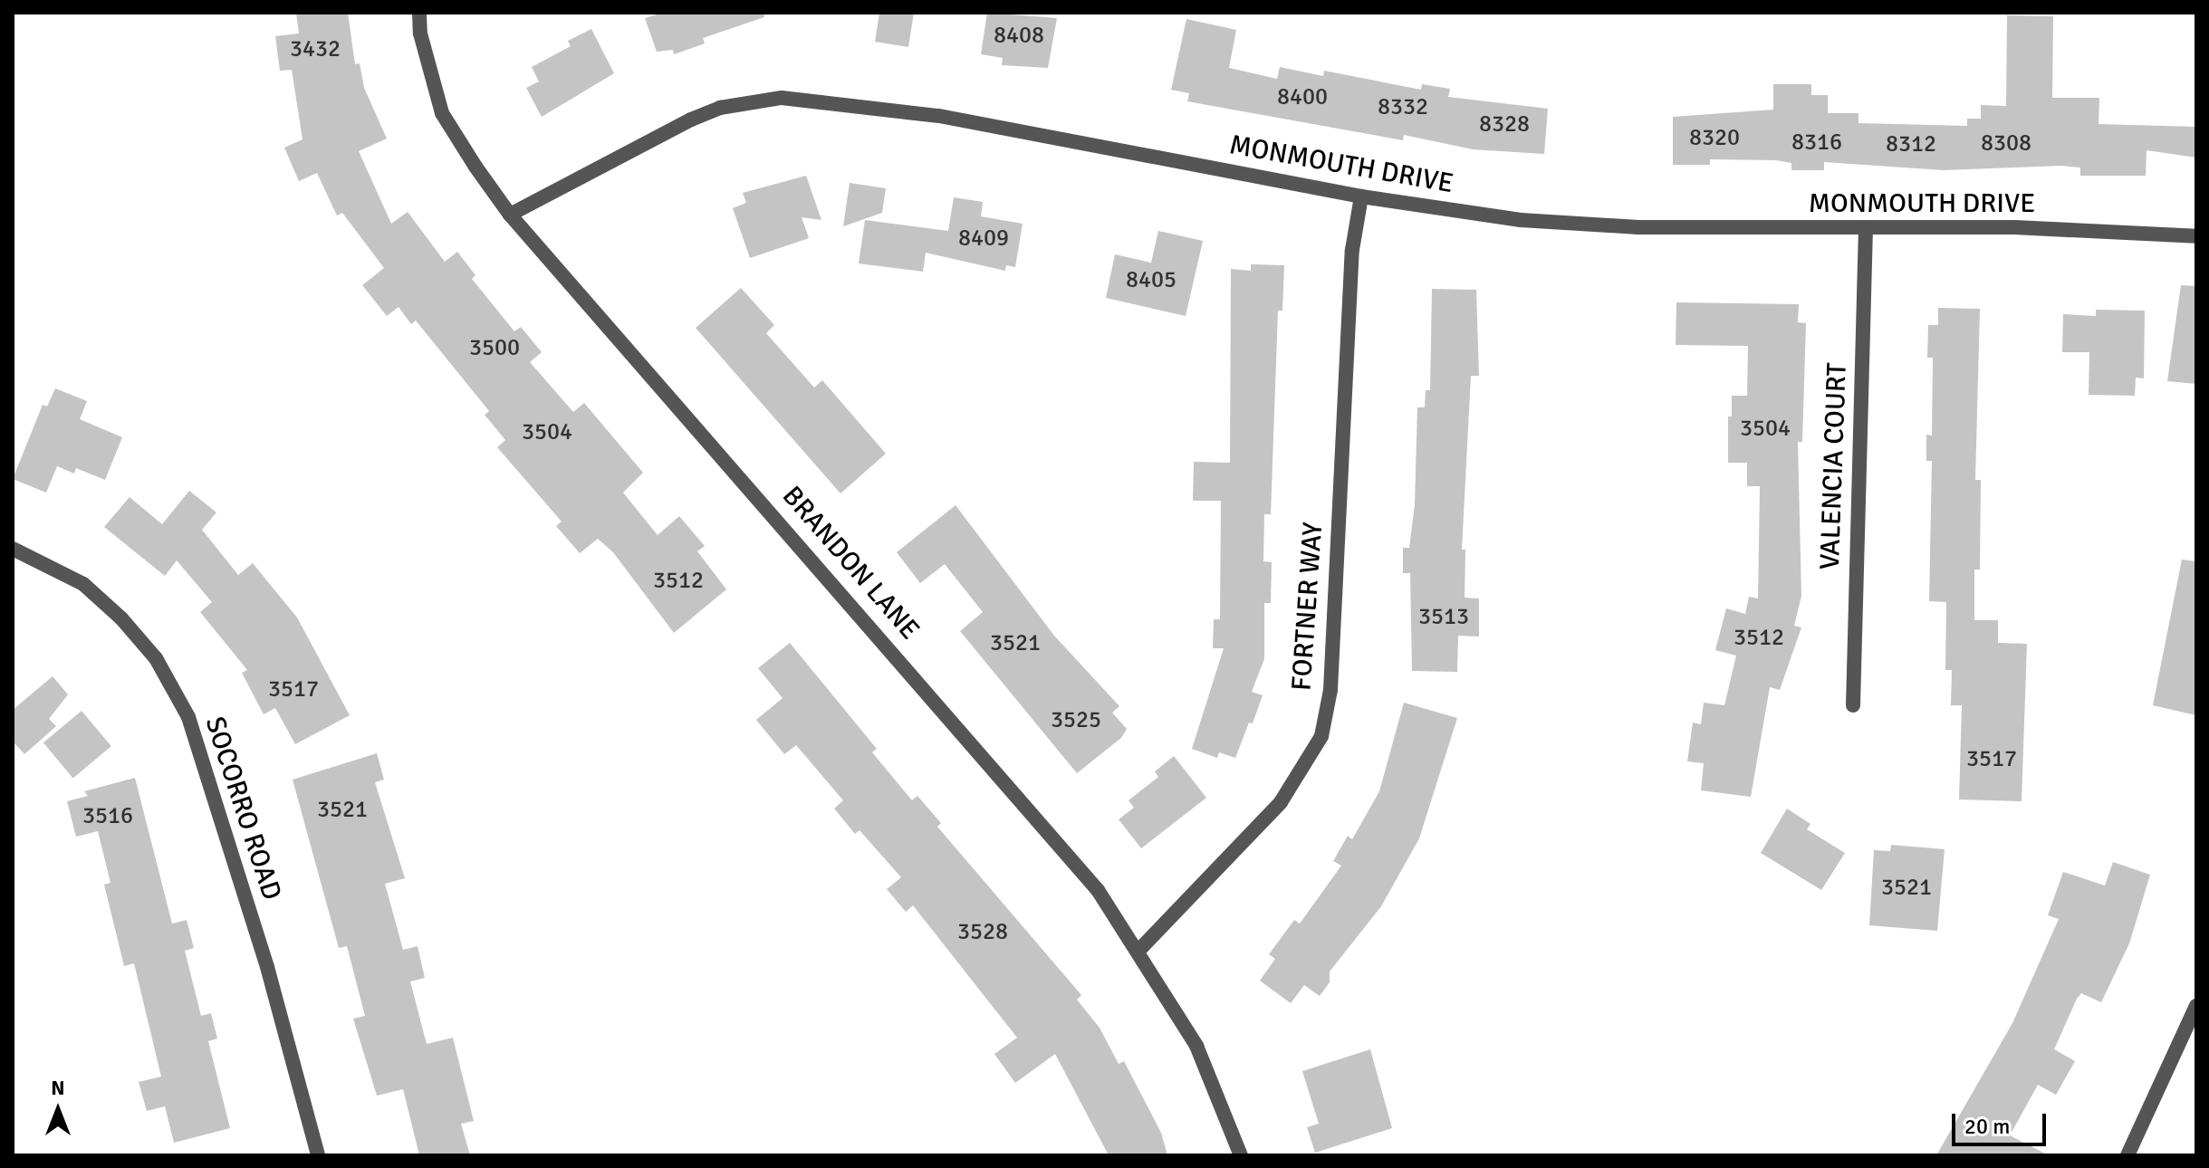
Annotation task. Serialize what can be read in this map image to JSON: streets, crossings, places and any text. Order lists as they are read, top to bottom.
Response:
{
  "streets": {
    "street": [
      "MONMOUTH DRIVE",
      "VALENCIA COURT",
      "BRANDON LANE",
      "FORTNER WAY",
      "SOCORRO ROAD"
    ]
  },
  "crossings": [
    ["MONMOUTH DRIVE", "VALENCIA COURT"],
    ["MONMOUTH DRIVE", "BRANDON LANE"],
    ["MONMOUTH DRIVE", "FORTNER WAY"],
    ["BRANDON LANE", "FORTNER WAY"]
  ],
  "house_numbers": [
    "8408",
    "3432",
    "8400",
    "8332",
    "8328",
    "8320",
    "8316",
    "8308",
    "8312",
    "8409",
    "8405",
    "3500",
    "3504",
    "3504",
    "3512",
    "3513",
    "3512",
    "3521",
    "3517",
    "3525",
    "3517",
    "3521",
    "3516",
    "3521",
    "3528"
  ],
  "scale_bar": "20 m",
  "north": "top"
}
